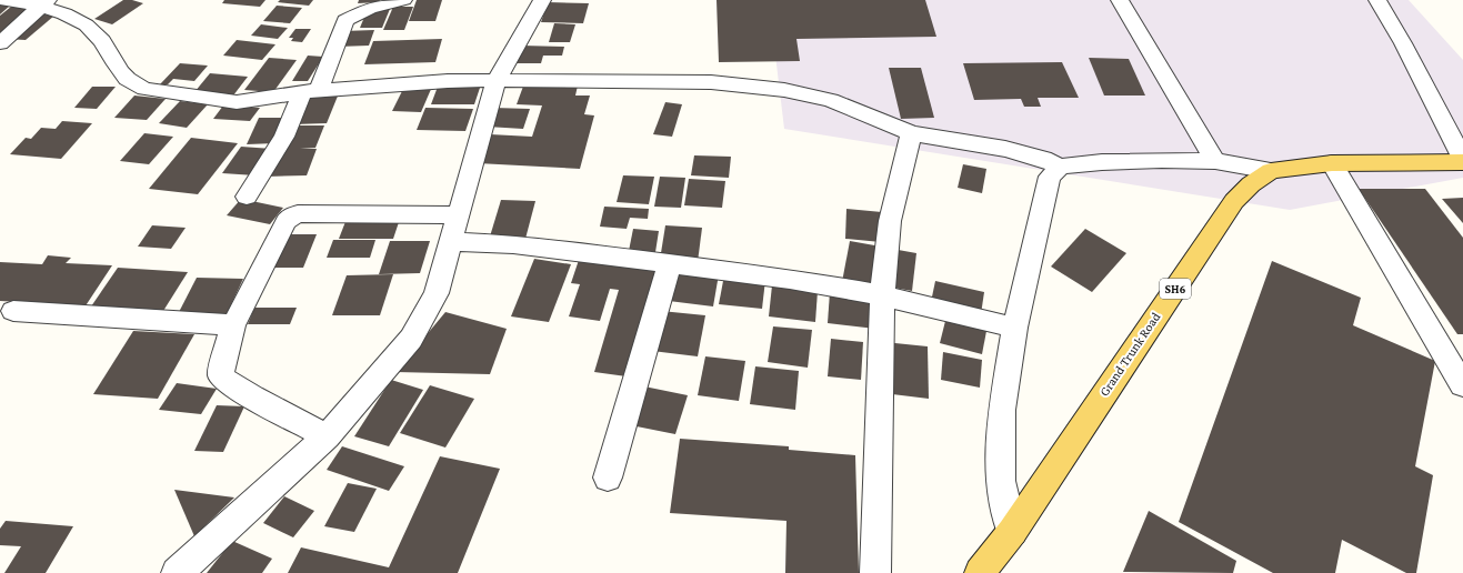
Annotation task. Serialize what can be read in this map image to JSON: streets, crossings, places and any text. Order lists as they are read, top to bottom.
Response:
{
  "streets": {
    "main road": ["SH6", "Grand Trunk Road"]
  }
}
